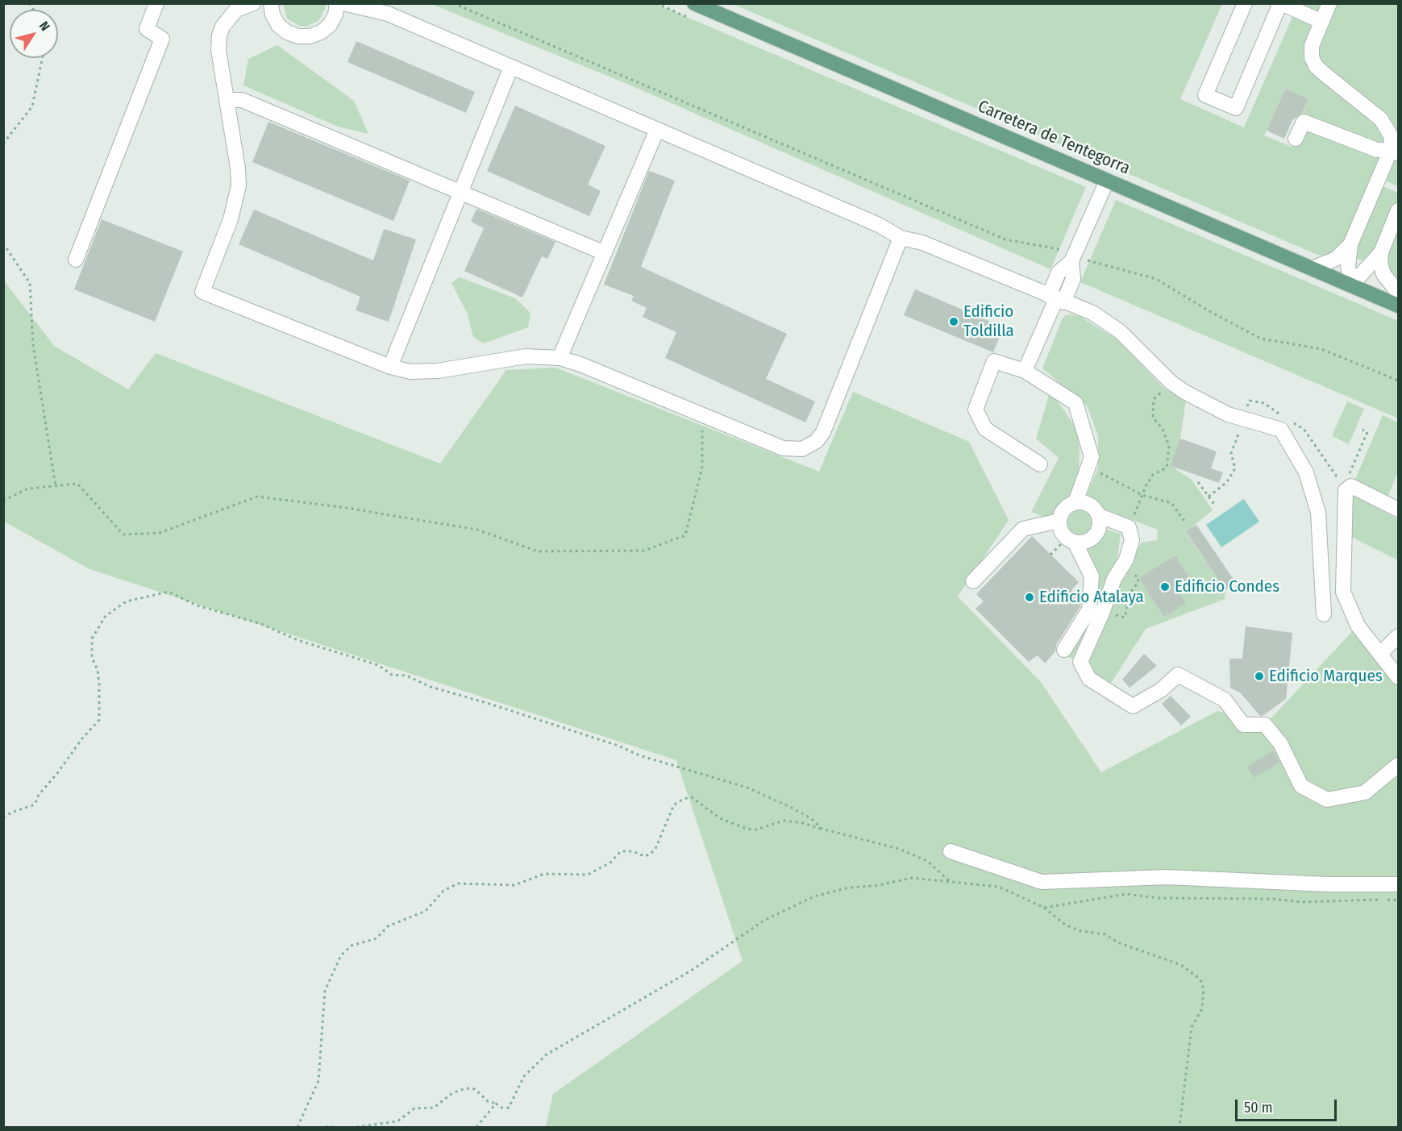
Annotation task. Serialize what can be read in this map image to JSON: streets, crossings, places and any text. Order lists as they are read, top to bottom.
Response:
{
  "streets": {
    "main road": ["Carretera de Tentegorra"]
  },
  "places": [
    "Edificio Toldilla",
    "Edificio Condes",
    "Edificio Atalaya",
    "Edificio Marques"
  ],
  "scale_bar": "50 m",
  "north": "top right"
}
